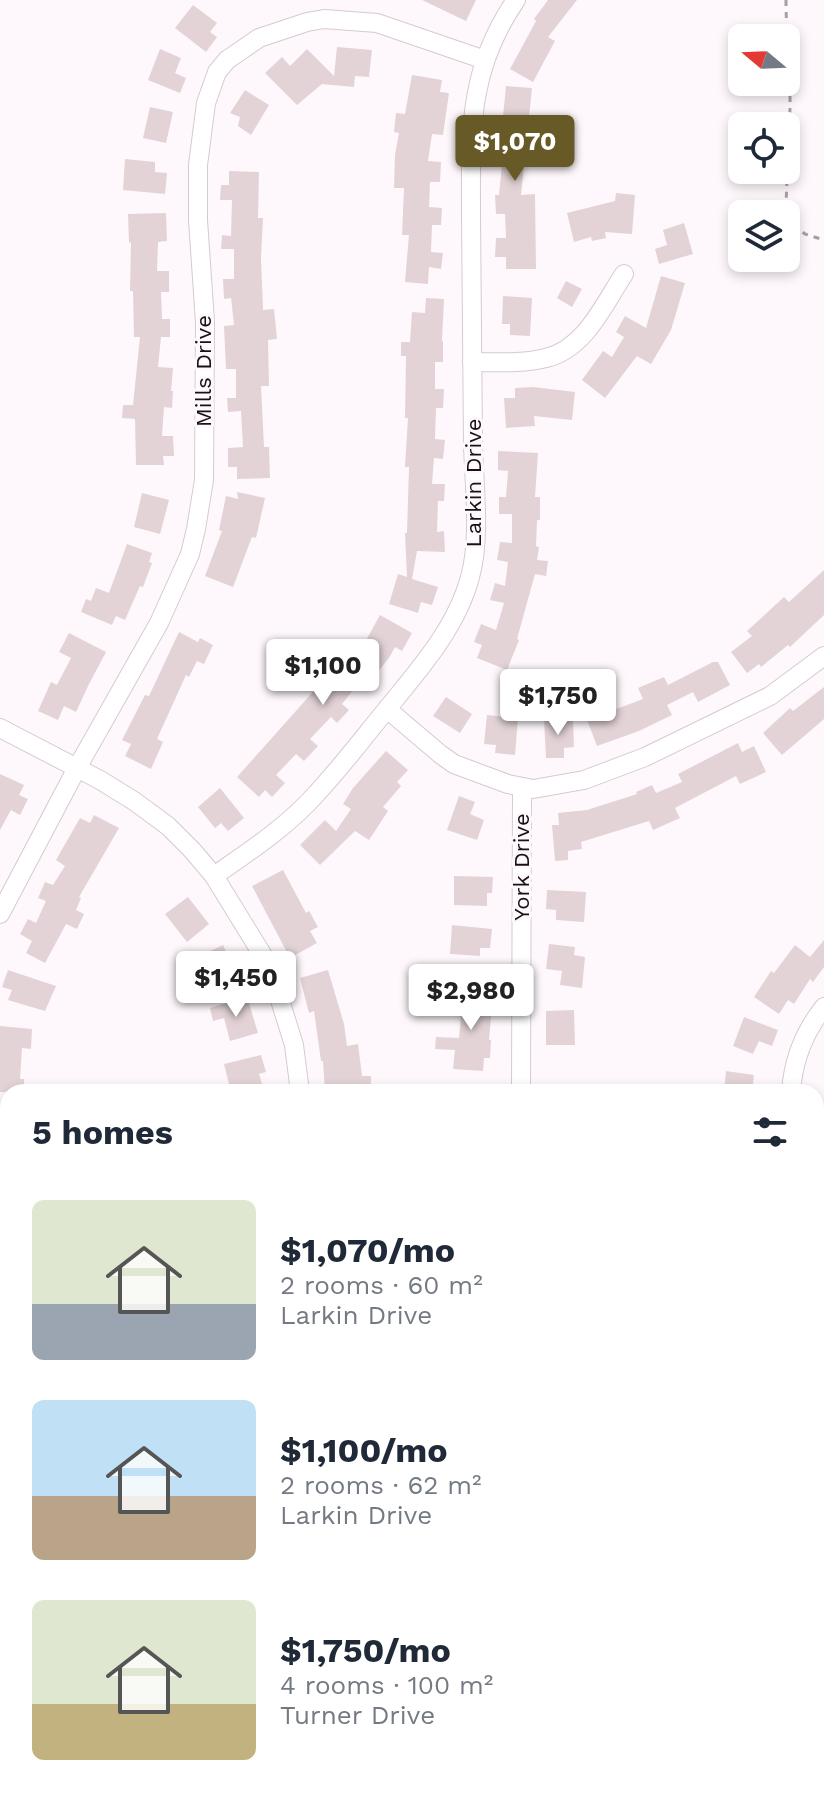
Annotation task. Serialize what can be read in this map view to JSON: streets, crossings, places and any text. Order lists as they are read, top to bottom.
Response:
{
  "streets": {
    "street": ["Mills Drive", "Larkin Drive", "York Drive"]
  },
  "crossings": [
    ["Mills Drive", "Larkin Drive"]
  ],
  "north": "left",
  "page": {
    "price": [
      "$1,070",
      "$1,100",
      "$1,750",
      "$1,450",
      "$2,980"
    ],
    "heading": "5 homes",
    "list": [
      {
        "name": "$1,070/mo",
        "note": "2 rooms · 60 m² · Larkin Drive"
      },
      {
        "name": "$1,100/mo",
        "note": "2 rooms · 62 m² · Larkin Drive"
      },
      {
        "name": "$1,750/mo",
        "note": "4 rooms · 100 m² · Turner Drive"
      }
    ]
  }
}
